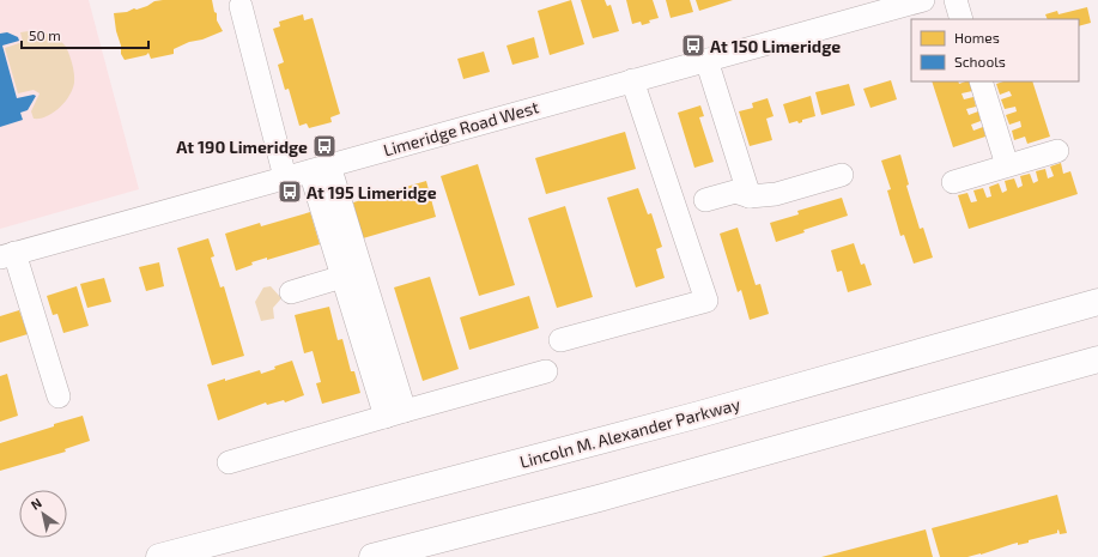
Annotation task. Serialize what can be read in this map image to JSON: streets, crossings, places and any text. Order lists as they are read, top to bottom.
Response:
{
  "streets": {
    "highway": ["Lincoln M. Alexander Parkway"],
    "street": ["Limeridge Road West"]
  },
  "places": {
    "bus stop": ["At 150 Limeridge", "At 190 Limeridge", "At 195 Limeridge"]
  },
  "legend": ["Homes", "Schools"],
  "scale_bar": "50 m",
  "north": "top left"
}
